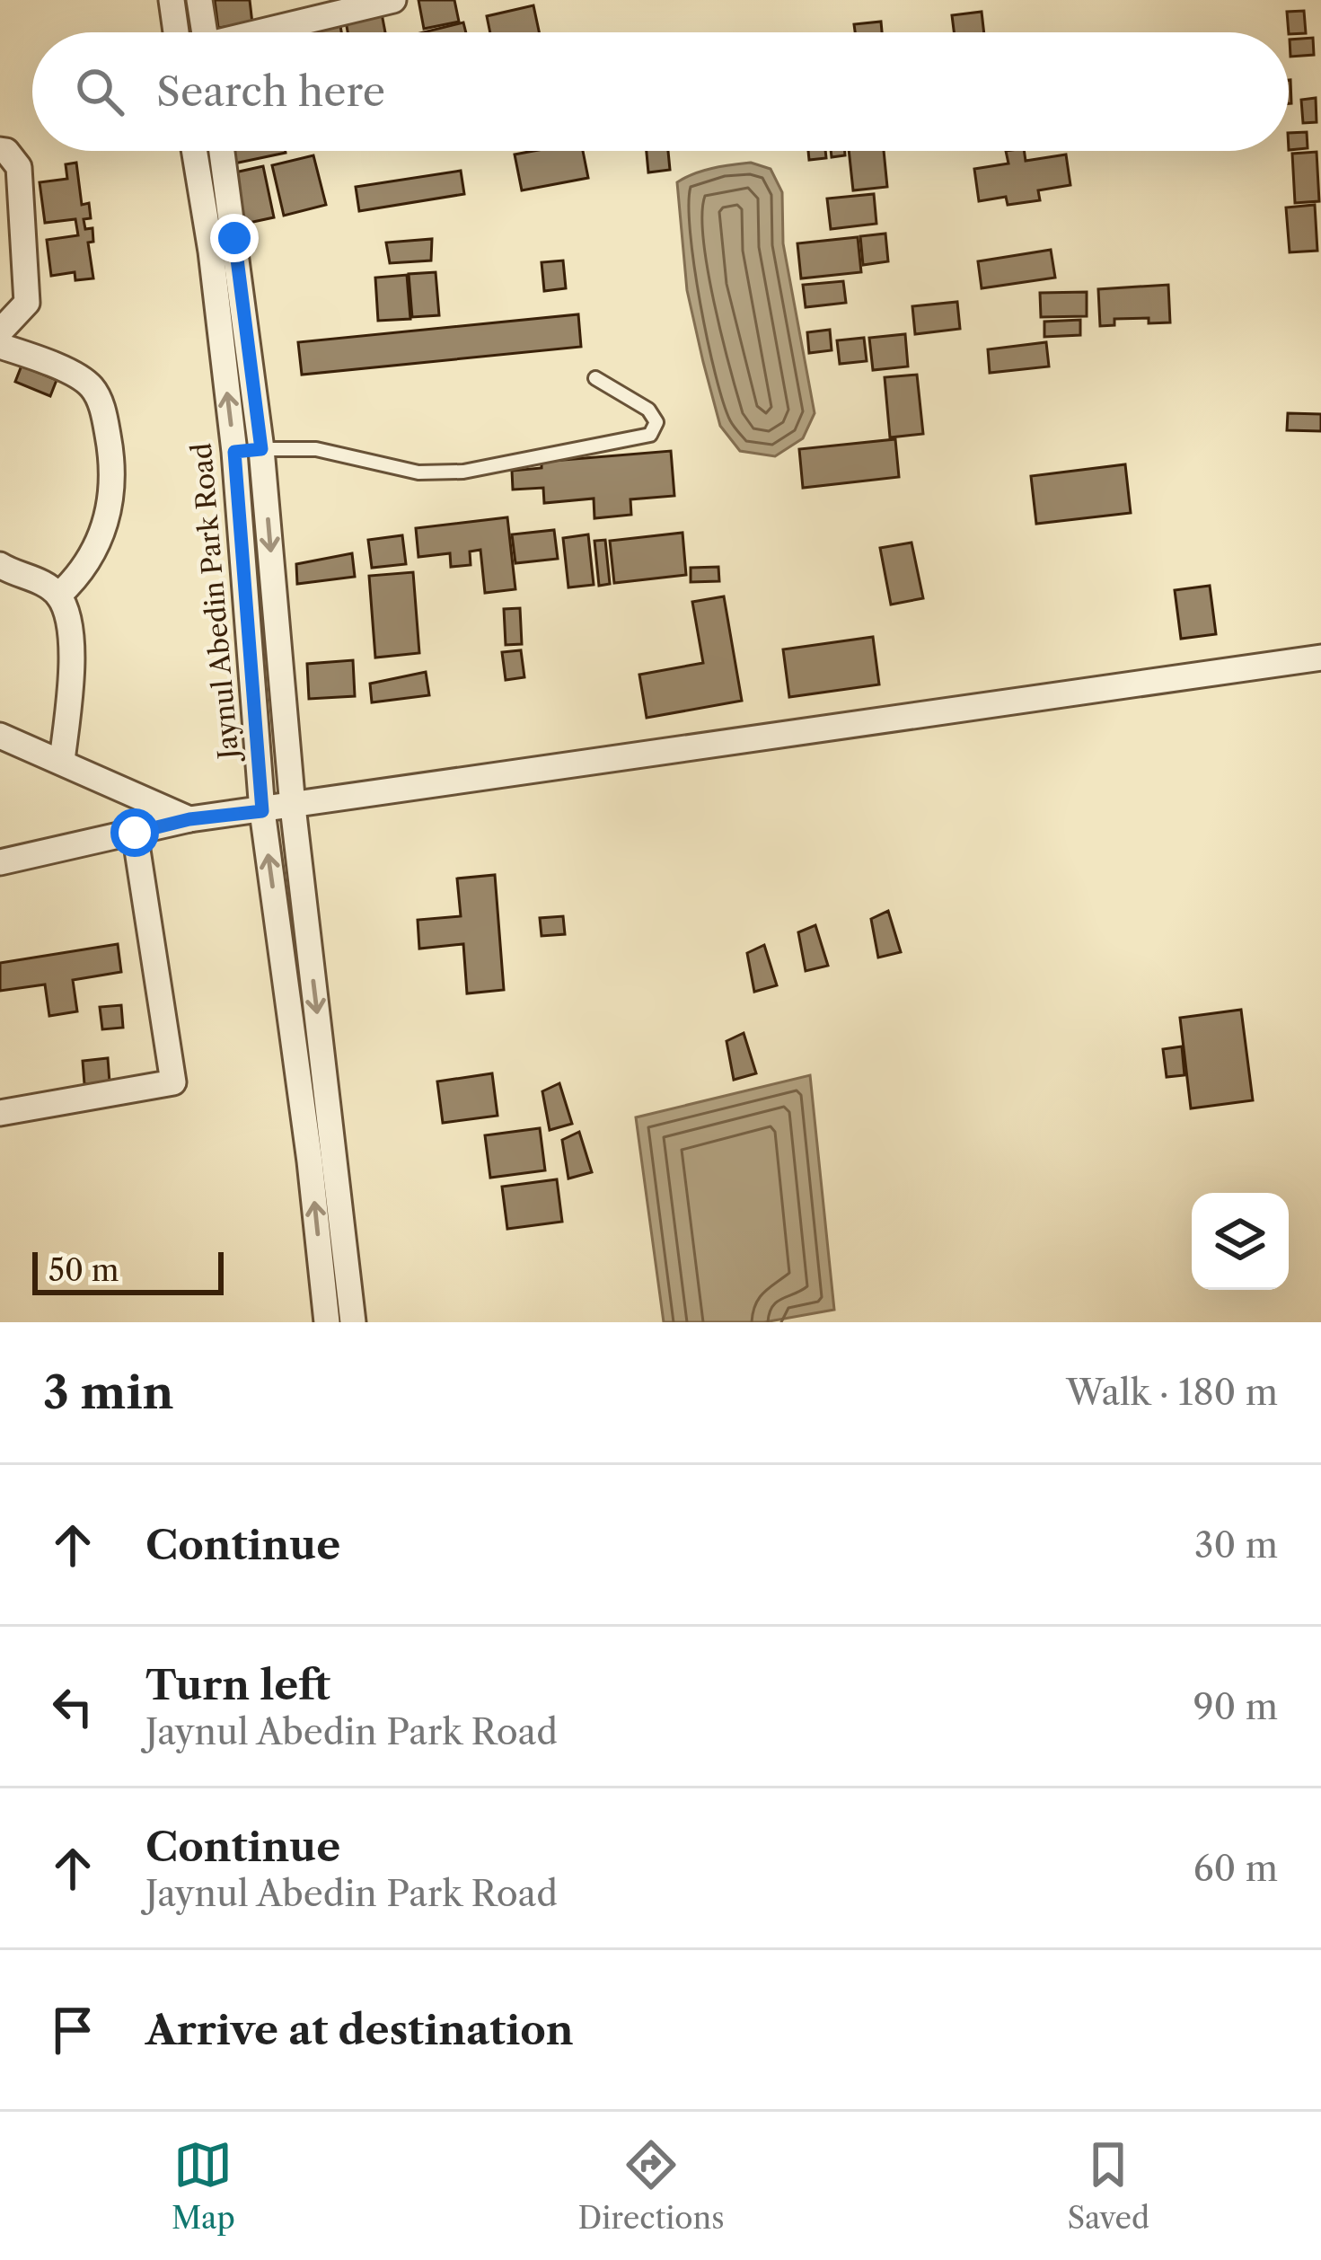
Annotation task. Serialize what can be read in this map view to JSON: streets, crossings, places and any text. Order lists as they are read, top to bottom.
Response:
{
  "streets": {
    "street": ["Jaynul Abedin Park Road"]
  },
  "scale_bar": "50 m",
  "page": {
    "search": "Search here",
    "scale": "50 m",
    "heading": ["3 min", "Walk · 180 m"],
    "list": [
      ["Continue", "30 m"],
      ["Turn left", "Jaynul Abedin Park Road", "90 m"],
      ["Continue", "Jaynul Abedin Park Road", "60 m"],
      "Arrive at destination"
    ],
    "nav": ["Map", "Directions", "Saved"]
  }
}
